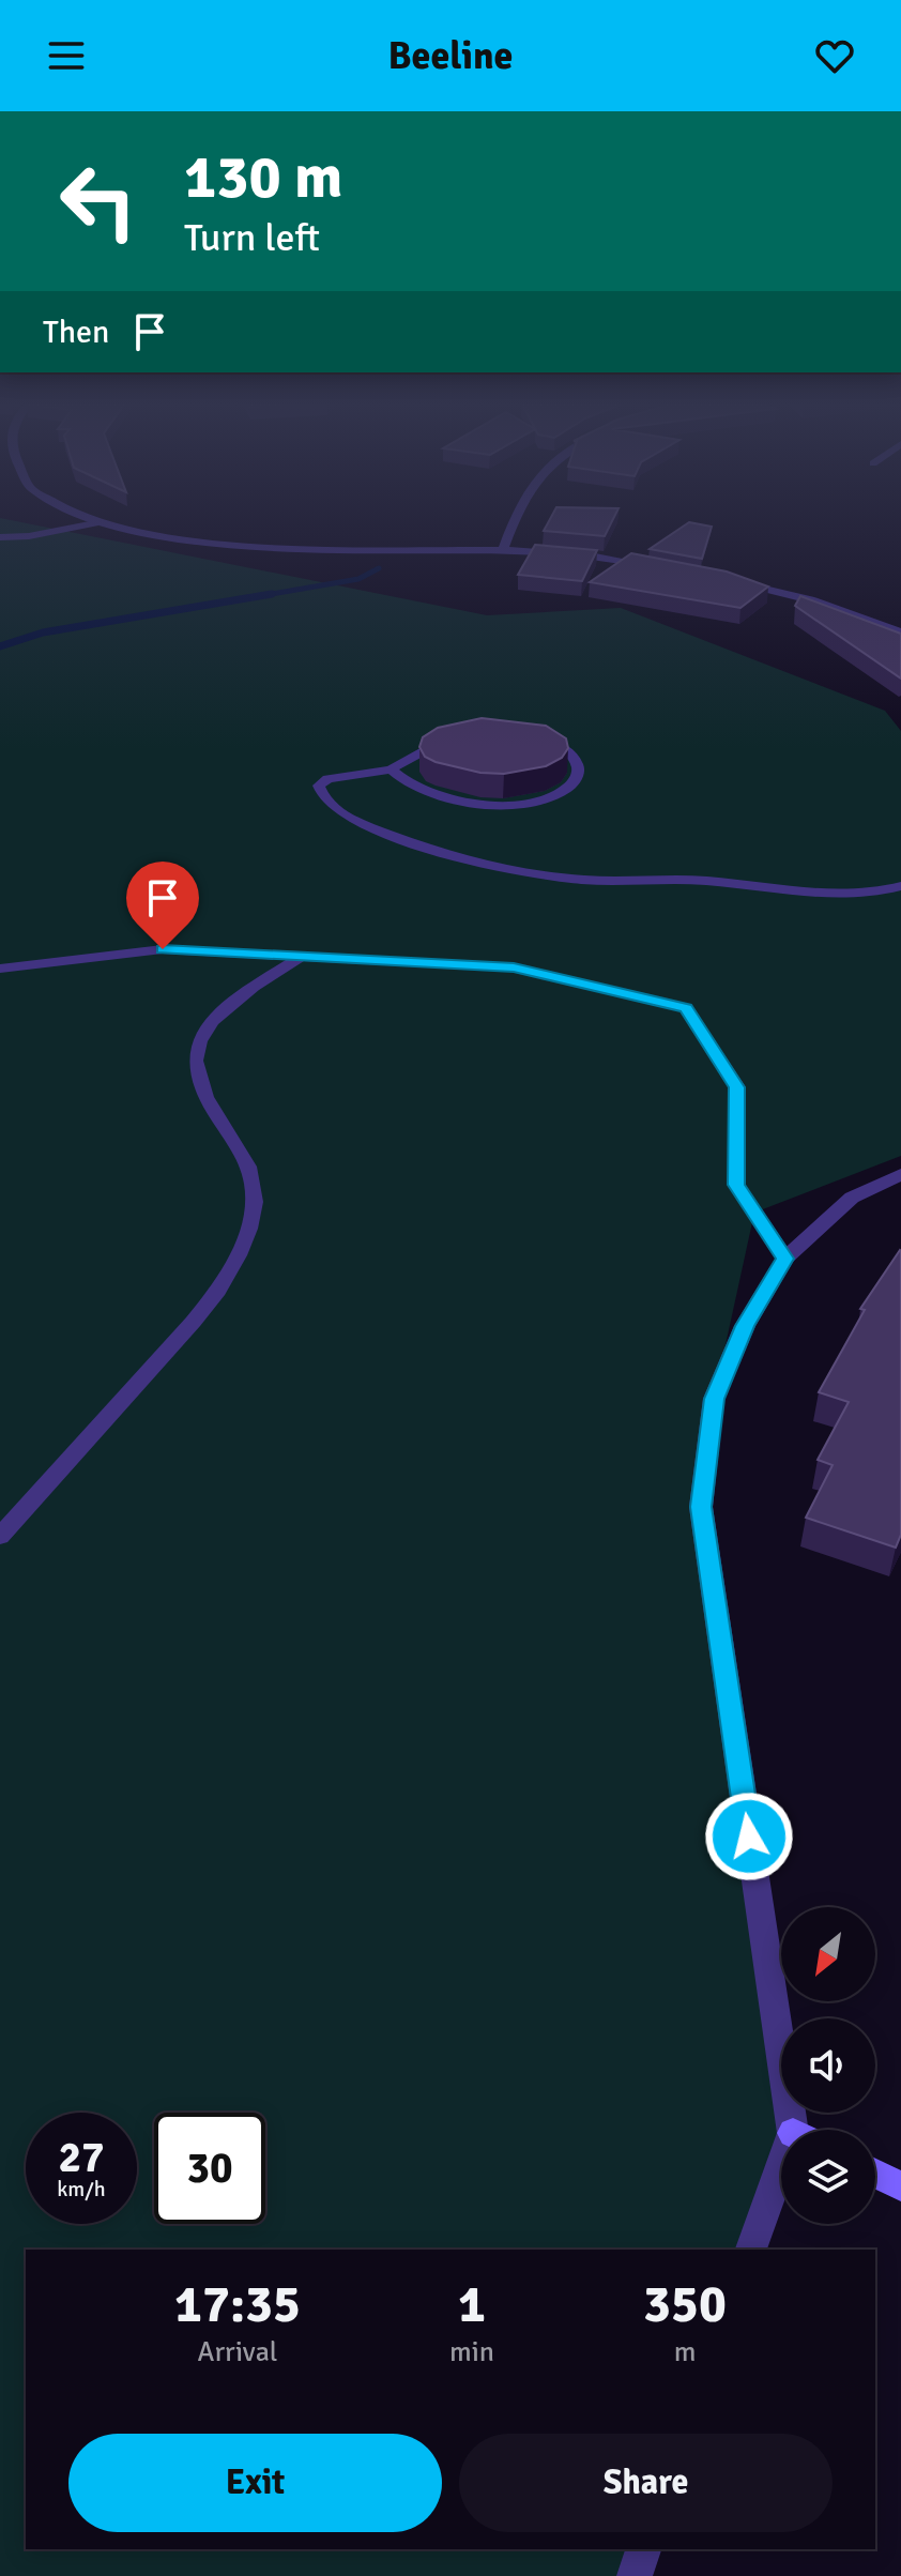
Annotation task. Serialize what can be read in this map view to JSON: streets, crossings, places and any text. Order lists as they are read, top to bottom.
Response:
{
  "north": "bottom left",
  "page": {
    "header": "Beeline",
    "turn": ["130 m", "Turn left"],
    "then": "Then",
    "speed": "27 km/h",
    "limit": "30",
    "eta": [
      "17:35",
      "Arrival",
      "1",
      "min",
      "350",
      "m"
    ],
    "buttons": ["Exit", "Share"]
  }
}
